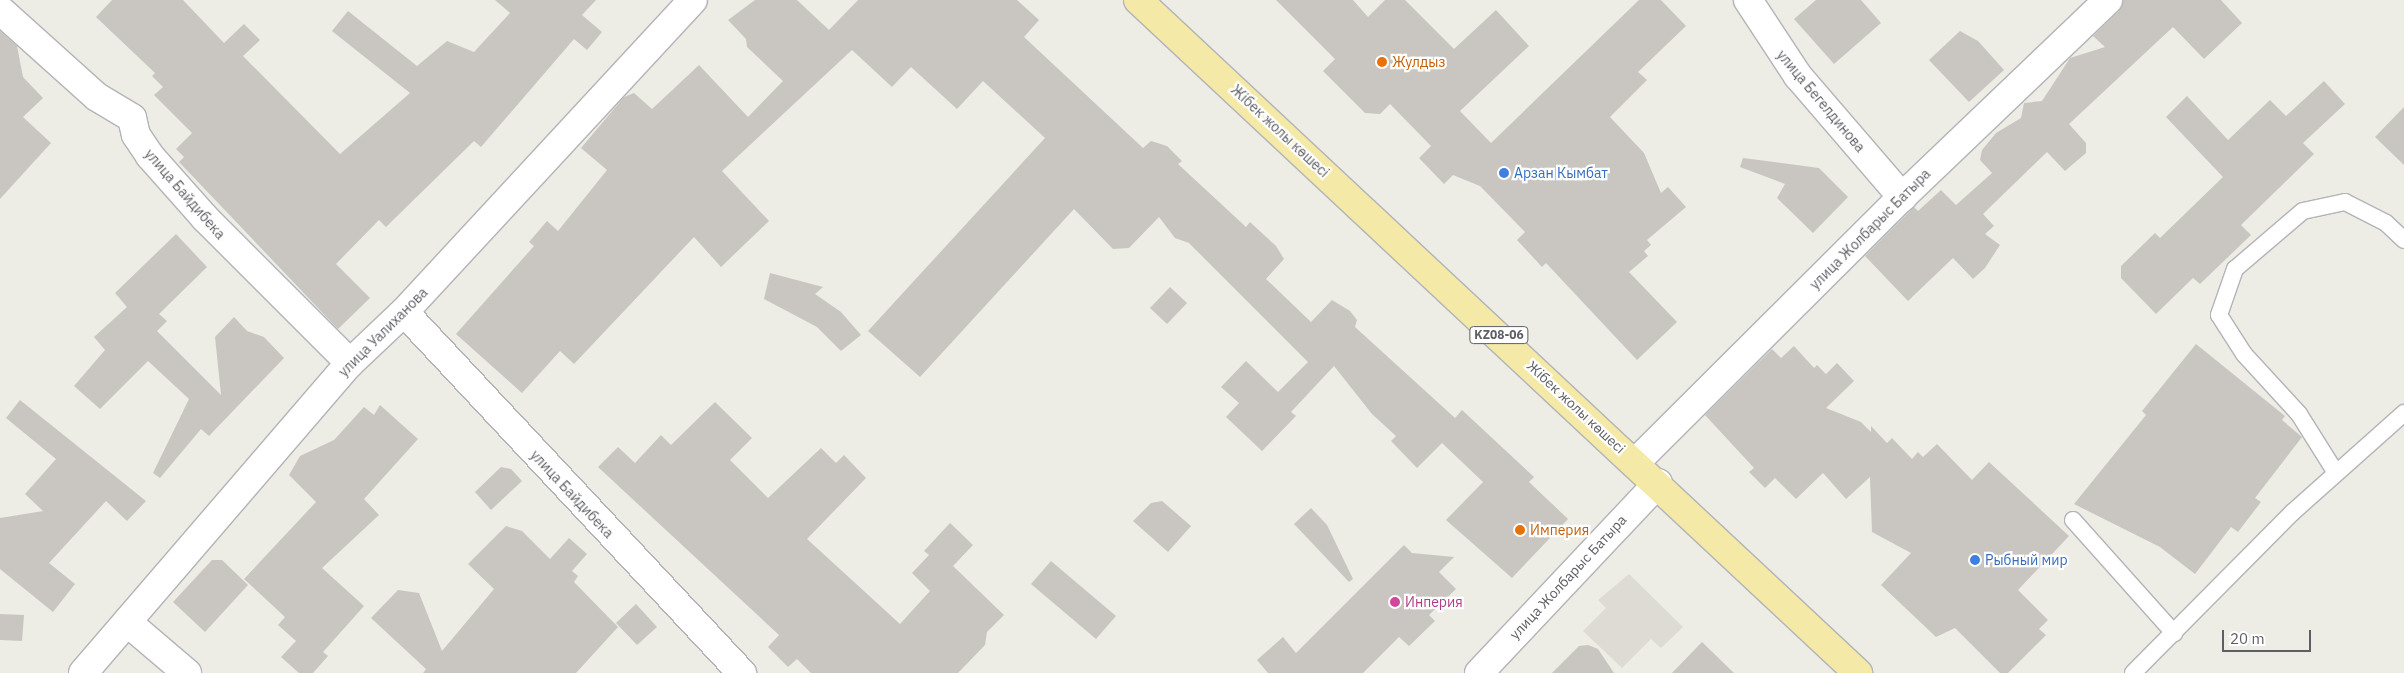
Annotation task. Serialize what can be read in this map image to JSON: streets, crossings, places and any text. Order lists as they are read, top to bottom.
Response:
{
  "streets": {
    "highway": ["Жібек жолы көшесі", "KZ08-06"],
    "street": [
      "улица Бегелдинова",
      "улица Байдибека",
      "улица Жолбарыс Батыра",
      "улица Уалиханова"
    ]
  },
  "crossings": [
    ["улица Бегелдинова", "улица Жолбарыс Батыра"],
    ["Жібек жолы көшесі", "улица Жолбарыс Батыра"],
    ["улица Байдибека", "улица Уалиханова"]
  ],
  "places": [
    "Жулдыз",
    "Арзан Кымбат",
    "Империя",
    "Рыбный мир",
    "Инперия"
  ],
  "scale_bar": "20 m"
}
